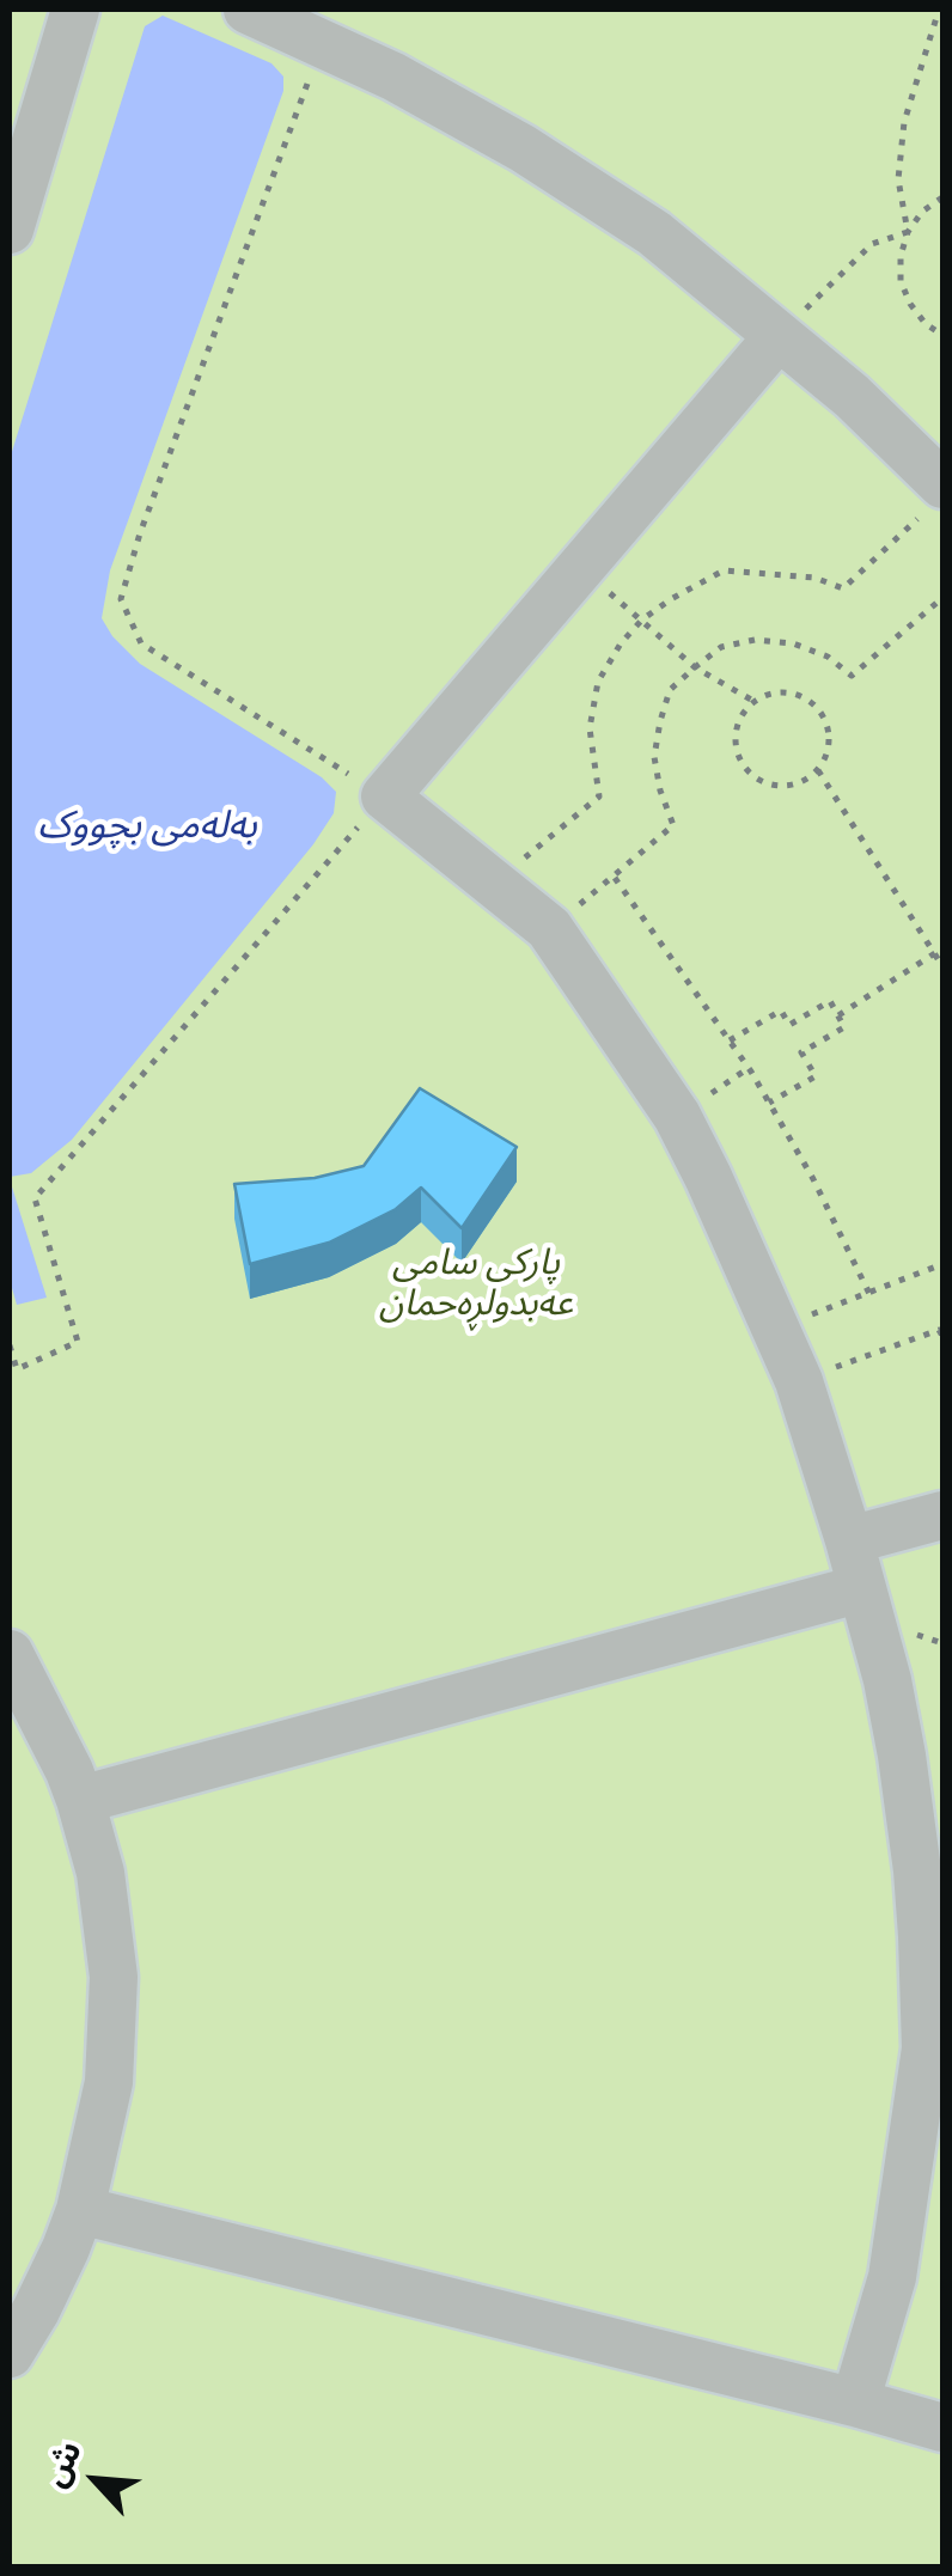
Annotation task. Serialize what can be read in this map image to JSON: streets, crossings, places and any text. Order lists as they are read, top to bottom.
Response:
{
  "water": ["بەلەمی بچووک"],
  "parks": ["پارکی سامی عەبدولڕەحمان"],
  "north": "top left"
}
